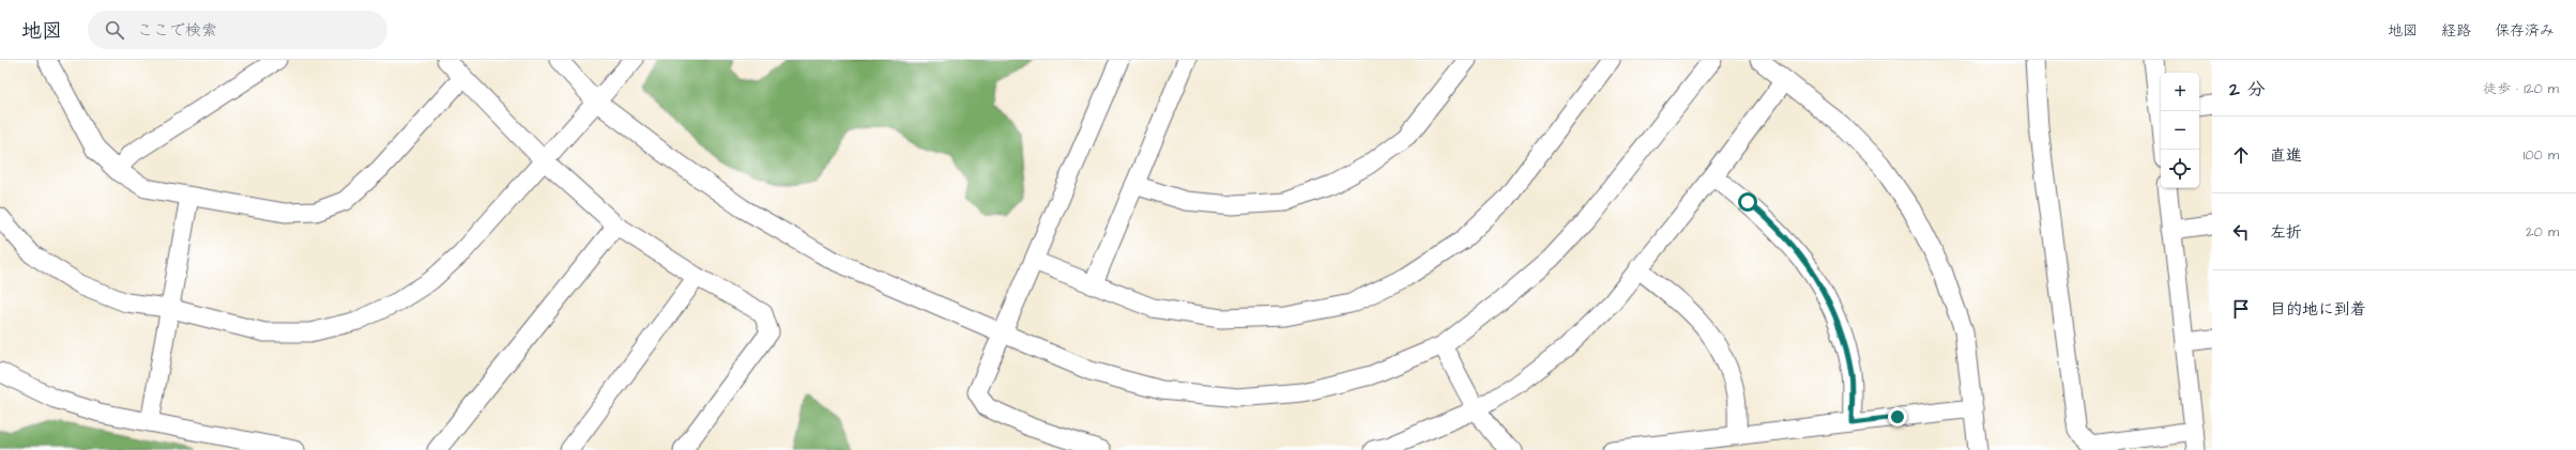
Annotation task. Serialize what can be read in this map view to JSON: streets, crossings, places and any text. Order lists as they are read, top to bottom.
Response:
{
  "page": {
    "header": "地図",
    "search": "ここで検索",
    "nav": ["地図", "経路", "保存済み"],
    "heading": ["2 分", "徒歩 · 120 m"],
    "map_buttons": ["+", "−"],
    "list": [
      ["直進", "100 m"],
      ["左折", "20 m"],
      "目的地に到着"
    ]
  }
}
